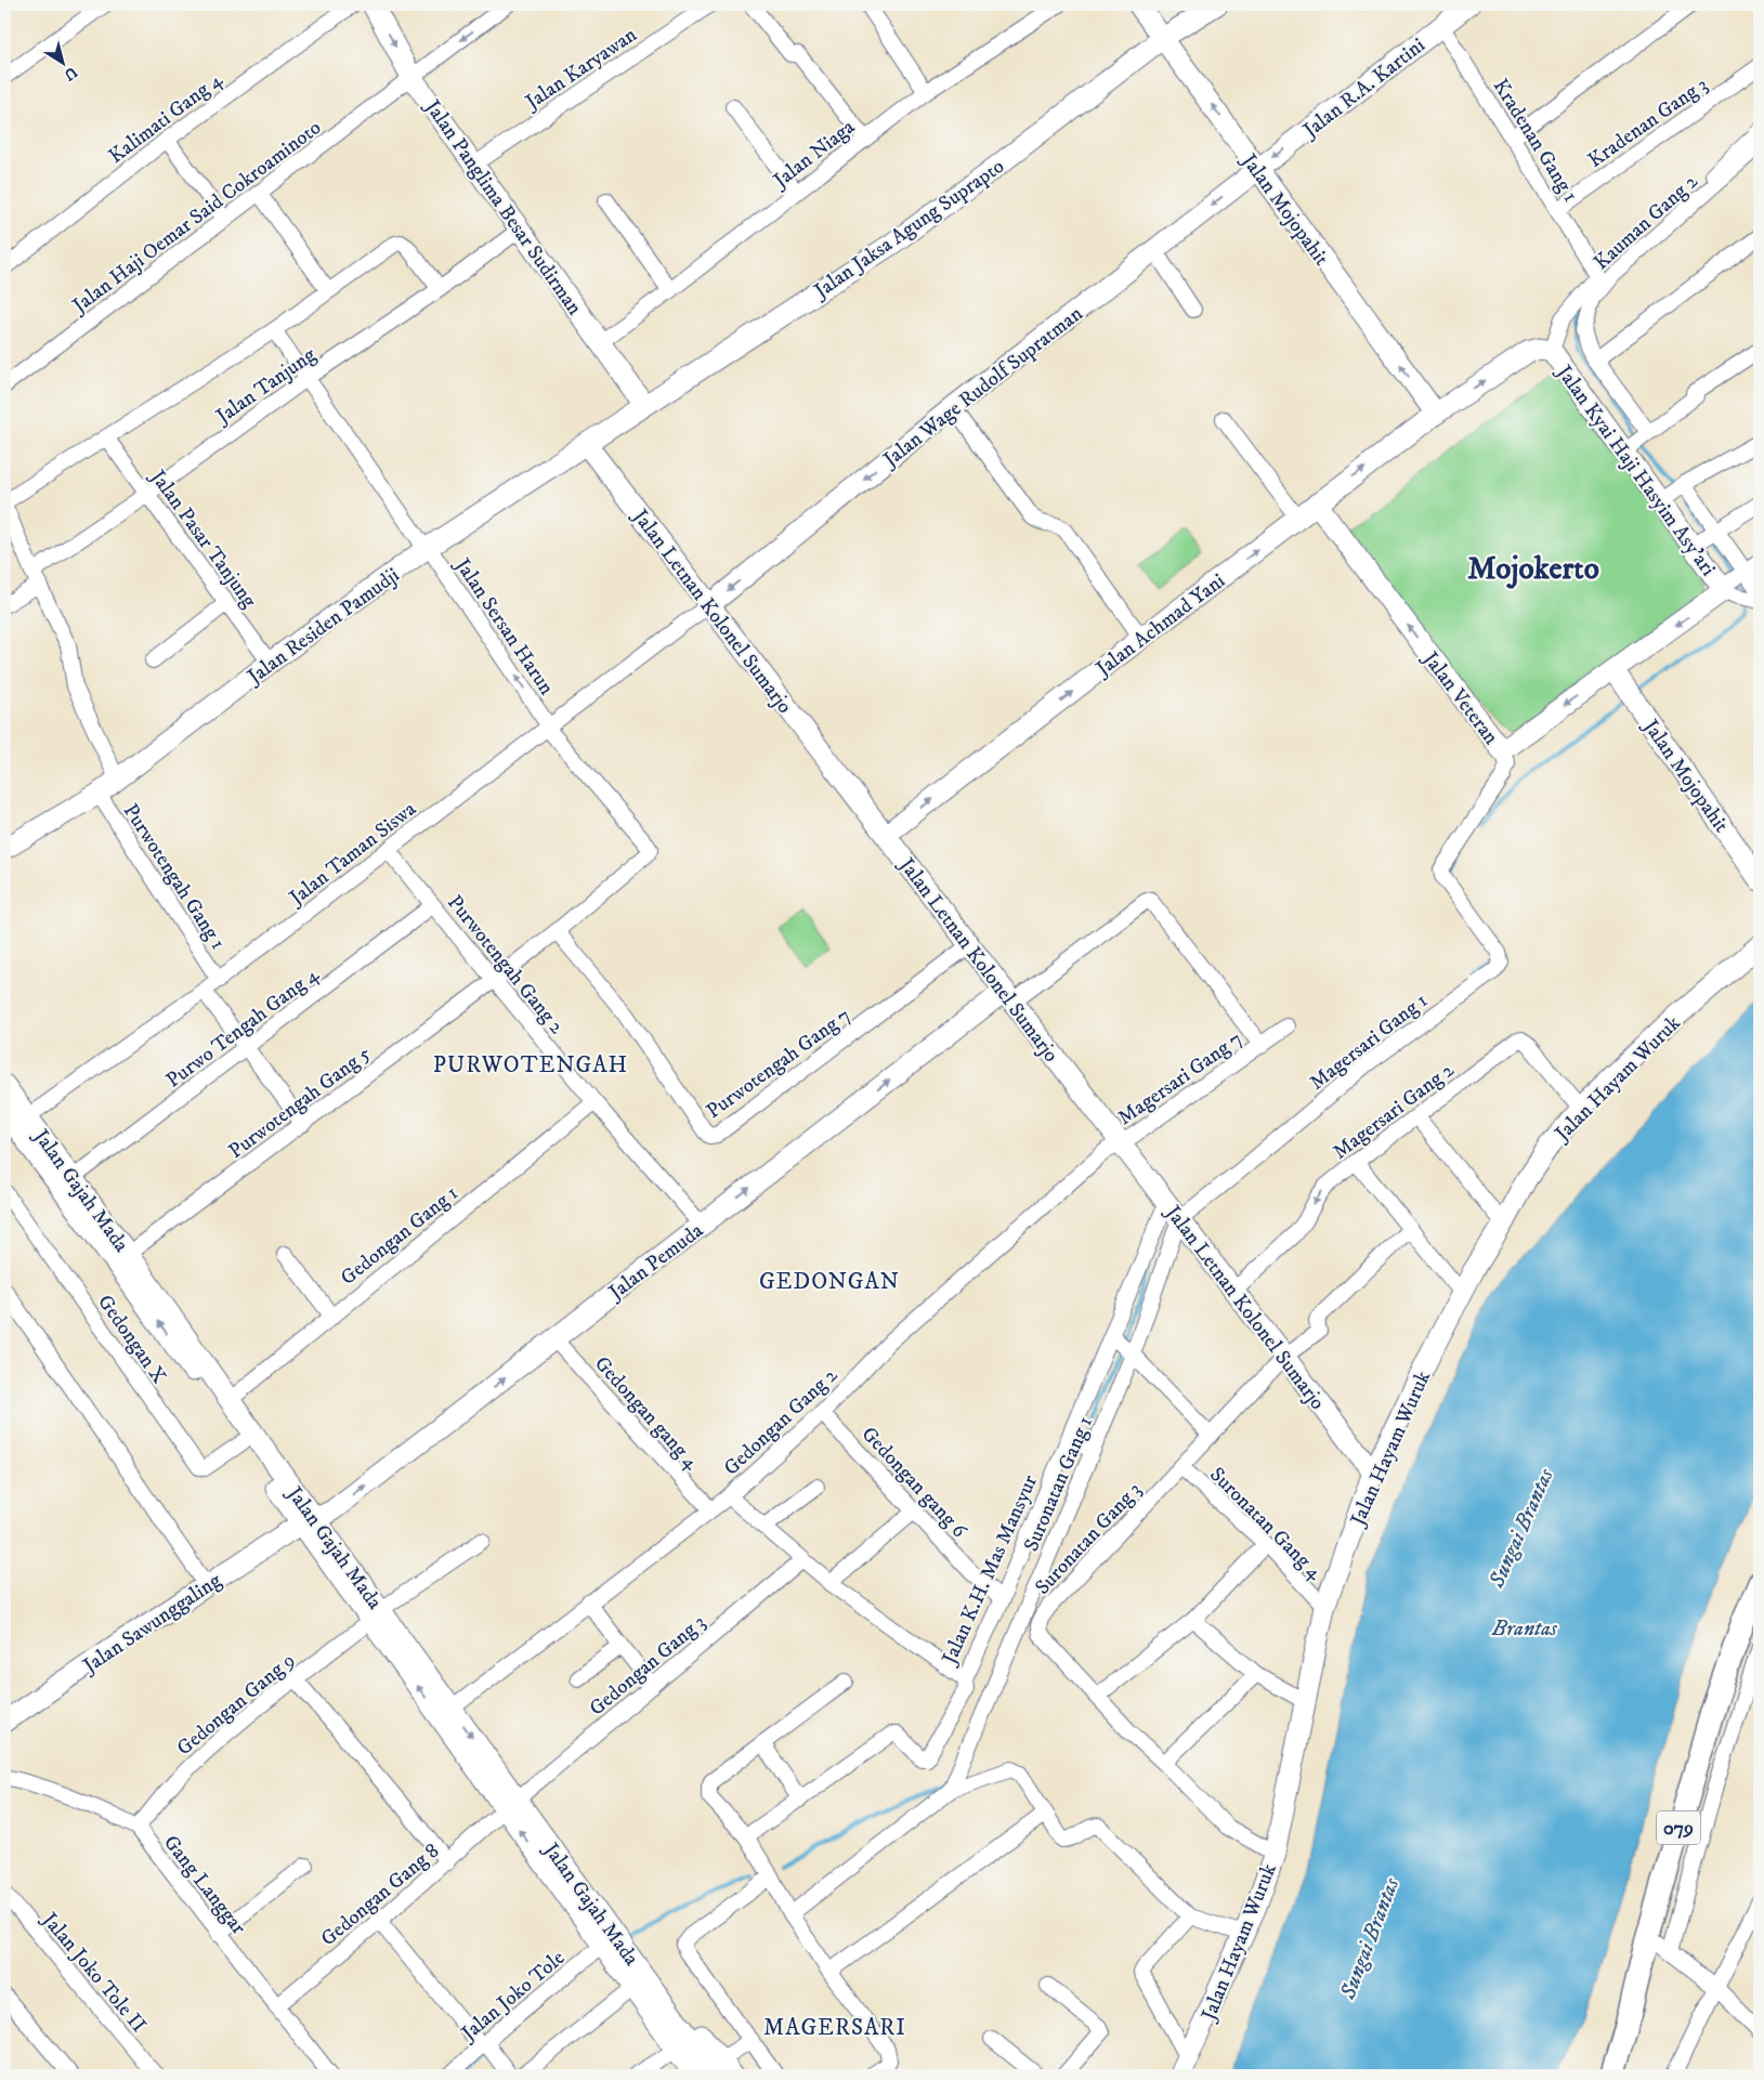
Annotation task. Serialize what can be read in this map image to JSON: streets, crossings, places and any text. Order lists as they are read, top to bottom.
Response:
{
  "streets": {
    "main road": ["079"],
    "street": [
      "Jalan Karyawan",
      "Jalan R.A. Kartini",
      "Kalimati Gang 4",
      "Kradenan Gang 3",
      "Kradenan Gang 1",
      "Jalan Niaga",
      "Jalan Panglima Besar Sudirman",
      "Jalan Mojopahit",
      "Jalan Haji Oemar Said Cokroaminoto",
      "Kauman Gang 2",
      "Jalan Jaksa Agung Suprapto",
      "Jalan Tanjung",
      "Jalan Wage Rudolf Supratman",
      "Jalan Kyai Haji Hasyim Asy'ari",
      "Jalan Pasar Tanjung",
      "Jalan Letnan Kolonel Sumarjo",
      "Jalan Achmad Yani",
      "Jalan Residen Pamudji",
      "Jalan Sersan Harun",
      "Jalan Veteran",
      "Jalan Taman Siswa",
      "Purwotengah Gang 1",
      "Purwotengah Gang 2",
      "Purwo Tengah Gang 4",
      "Magersari Gang 1",
      "Purwotengah Gang 7",
      "Magersari Gang 7",
      "Jalan Hayam Wuruk",
      "Purwotengah Gang 5",
      "Magersari Gang 2",
      "Jalan Gajah Mada",
      "Gedongan Gang 1",
      "Jalan Pemuda",
      "Gedongan X",
      "Gedongan gang 4",
      "Gedongan Gang 2",
      "Gedongan gang 6",
      "Suronatan Gang 1",
      "Suronatan Gang 4",
      "Suronatan Gang 3",
      "Jalan K.H. Mas Mansyur",
      "Jalan Sawunggaling",
      "Gedongan Gang 3",
      "Gedongan Gang 9",
      "Gang Langgar",
      "Gedongan Gang 8",
      "Jalan Joko Tole II",
      "Jalan Joko Tole"
    ]
  },
  "crossings": [
    ["Jalan Karyawan", "Jalan Panglima Besar Sudirman"],
    ["Jalan R.A. Kartini", "Kradenan Gang 1"],
    ["Jalan R.A. Kartini", "Jalan Mojopahit"],
    ["Jalan R.A. Kartini", "Jalan Wage Rudolf Supratman"],
    ["Kradenan Gang 3", "Kradenan Gang 1"],
    ["Jalan Niaga", "Jalan Panglima Besar Sudirman"],
    ["Jalan Panglima Besar Sudirman", "Jalan Haji Oemar Said Cokroaminoto"],
    ["Jalan Panglima Besar Sudirman", "Jalan Jaksa Agung Suprapto"],
    ["Jalan Panglima Besar Sudirman", "Jalan Tanjung"],
    ["Jalan Panglima Besar Sudirman", "Jalan Residen Pamudji"],
    ["Jalan Mojopahit", "Jalan Jaksa Agung Suprapto"],
    ["Jalan Mojopahit", "Jalan Wage Rudolf Supratman"],
    ["Jalan Mojopahit", "Jalan Achmad Yani"],
    ["Jalan Mojopahit", "Jalan Veteran"],
    ["Kauman Gang 2", "Jalan Kyai Haji Hasyim Asy'ari"],
    ["Jalan Jaksa Agung Suprapto", "Jalan Residen Pamudji"],
    ["Jalan Tanjung", "Jalan Pasar Tanjung"],
    ["Jalan Tanjung", "Jalan Sersan Harun"],
    ["Jalan Wage Rudolf Supratman", "Jalan Letnan Kolonel Sumarjo"],
    ["Jalan Wage Rudolf Supratman", "Jalan Taman Siswa"],
    ["Jalan Kyai Haji Hasyim Asy'ari", "Jalan Achmad Yani"],
    ["Jalan Kyai Haji Hasyim Asy'ari", "Jalan Veteran"],
    ["Jalan Pasar Tanjung", "Jalan Residen Pamudji"],
    ["Jalan Letnan Kolonel Sumarjo", "Jalan Achmad Yani"],
    ["Jalan Letnan Kolonel Sumarjo", "Jalan Residen Pamudji"],
    ["Jalan Letnan Kolonel Sumarjo", "Jalan Taman Siswa"],
    ["Jalan Letnan Kolonel Sumarjo", "Magersari Gang 1"],
    ["Jalan Letnan Kolonel Sumarjo", "Purwotengah Gang 7"],
    ["Jalan Letnan Kolonel Sumarjo", "Magersari Gang 7"],
    ["Jalan Letnan Kolonel Sumarjo", "Jalan Hayam Wuruk"],
    ["Jalan Letnan Kolonel Sumarjo", "Magersari Gang 2"],
    ["Jalan Letnan Kolonel Sumarjo", "Jalan Pemuda"],
    ["Jalan Letnan Kolonel Sumarjo", "Gedongan Gang 2"],
    ["Jalan Letnan Kolonel Sumarjo", "Suronatan Gang 1"],
    ["Jalan Letnan Kolonel Sumarjo", "Suronatan Gang 3"],
    ["Jalan Letnan Kolonel Sumarjo", "Jalan K.H. Mas Mansyur"],
    ["Jalan Achmad Yani", "Jalan Veteran"],
    ["Jalan Residen Pamudji", "Jalan Sersan Harun"],
    ["Jalan Residen Pamudji", "Purwotengah Gang 1"],
    ["Jalan Sersan Harun", "Jalan Taman Siswa"],
    ["Jalan Sersan Harun", "Purwotengah Gang 7"],
    ["Jalan Sersan Harun", "Purwotengah Gang 5"],
    ["Jalan Veteran", "Magersari Gang 1"],
    ["Jalan Taman Siswa", "Purwotengah Gang 1"],
    ["Jalan Taman Siswa", "Purwotengah Gang 2"],
    ["Jalan Taman Siswa", "Jalan Gajah Mada"],
    ["Purwotengah Gang 2", "Purwo Tengah Gang 4"],
    ["Purwotengah Gang 2", "Purwotengah Gang 5"],
    ["Purwotengah Gang 2", "Gedongan Gang 1"],
    ["Purwotengah Gang 2", "Jalan Pemuda"],
    ["Purwo Tengah Gang 4", "Jalan Gajah Mada"],
    ["Magersari Gang 1", "Suronatan Gang 1"],
    ["Purwotengah Gang 7", "Purwotengah Gang 5"],
    ["Magersari Gang 7", "Gedongan Gang 2"],
    ["Jalan Hayam Wuruk", "Magersari Gang 2"],
    ["Jalan Hayam Wuruk", "Suronatan Gang 4"],
    ["Jalan Hayam Wuruk", "Suronatan Gang 3"],
    ["Purwotengah Gang 5", "Jalan Gajah Mada"],
    ["Jalan Gajah Mada", "Gedongan Gang 1"],
    ["Jalan Gajah Mada", "Jalan Pemuda"],
    ["Jalan Gajah Mada", "Gedongan X"],
    ["Jalan Gajah Mada", "Gedongan Gang 2"],
    ["Jalan Gajah Mada", "Jalan Sawunggaling"],
    ["Jalan Gajah Mada", "Gedongan Gang 3"],
    ["Jalan Gajah Mada", "Gedongan Gang 9"],
    ["Jalan Gajah Mada", "Gedongan Gang 8"],
    ["Jalan Gajah Mada", "Jalan Joko Tole"],
    ["Jalan Pemuda", "Gedongan gang 4"],
    ["Jalan Pemuda", "Jalan Sawunggaling"],
    ["Gedongan gang 4", "Gedongan Gang 2"],
    ["Gedongan Gang 2", "Gedongan gang 6"],
    ["Gedongan Gang 2", "Jalan K.H. Mas Mansyur"],
    ["Gedongan gang 6", "Jalan K.H. Mas Mansyur"],
    ["Suronatan Gang 4", "Suronatan Gang 3"],
    ["Jalan K.H. Mas Mansyur", "Gedongan Gang 3"],
    ["Gedongan Gang 3", "Gedongan Gang 8"],
    ["Gedongan Gang 9", "Gang Langgar"],
    ["Gang Langgar", "Gedongan Gang 8"]
  ],
  "one_way": [
    "Jalan R.A. Kartini",
    "Jalan Wage Rudolf Supratman",
    "Jalan Achmad Yani",
    "Magersari Gang 2",
    "Jalan Pemuda"
  ],
  "districts": [
    "Mojokerto",
    "PURWOTENGAH",
    "GEDONGAN",
    "MAGERSARI"
  ],
  "water": ["Sungai Brantas", "Brantas"],
  "north": "bottom right"
}
